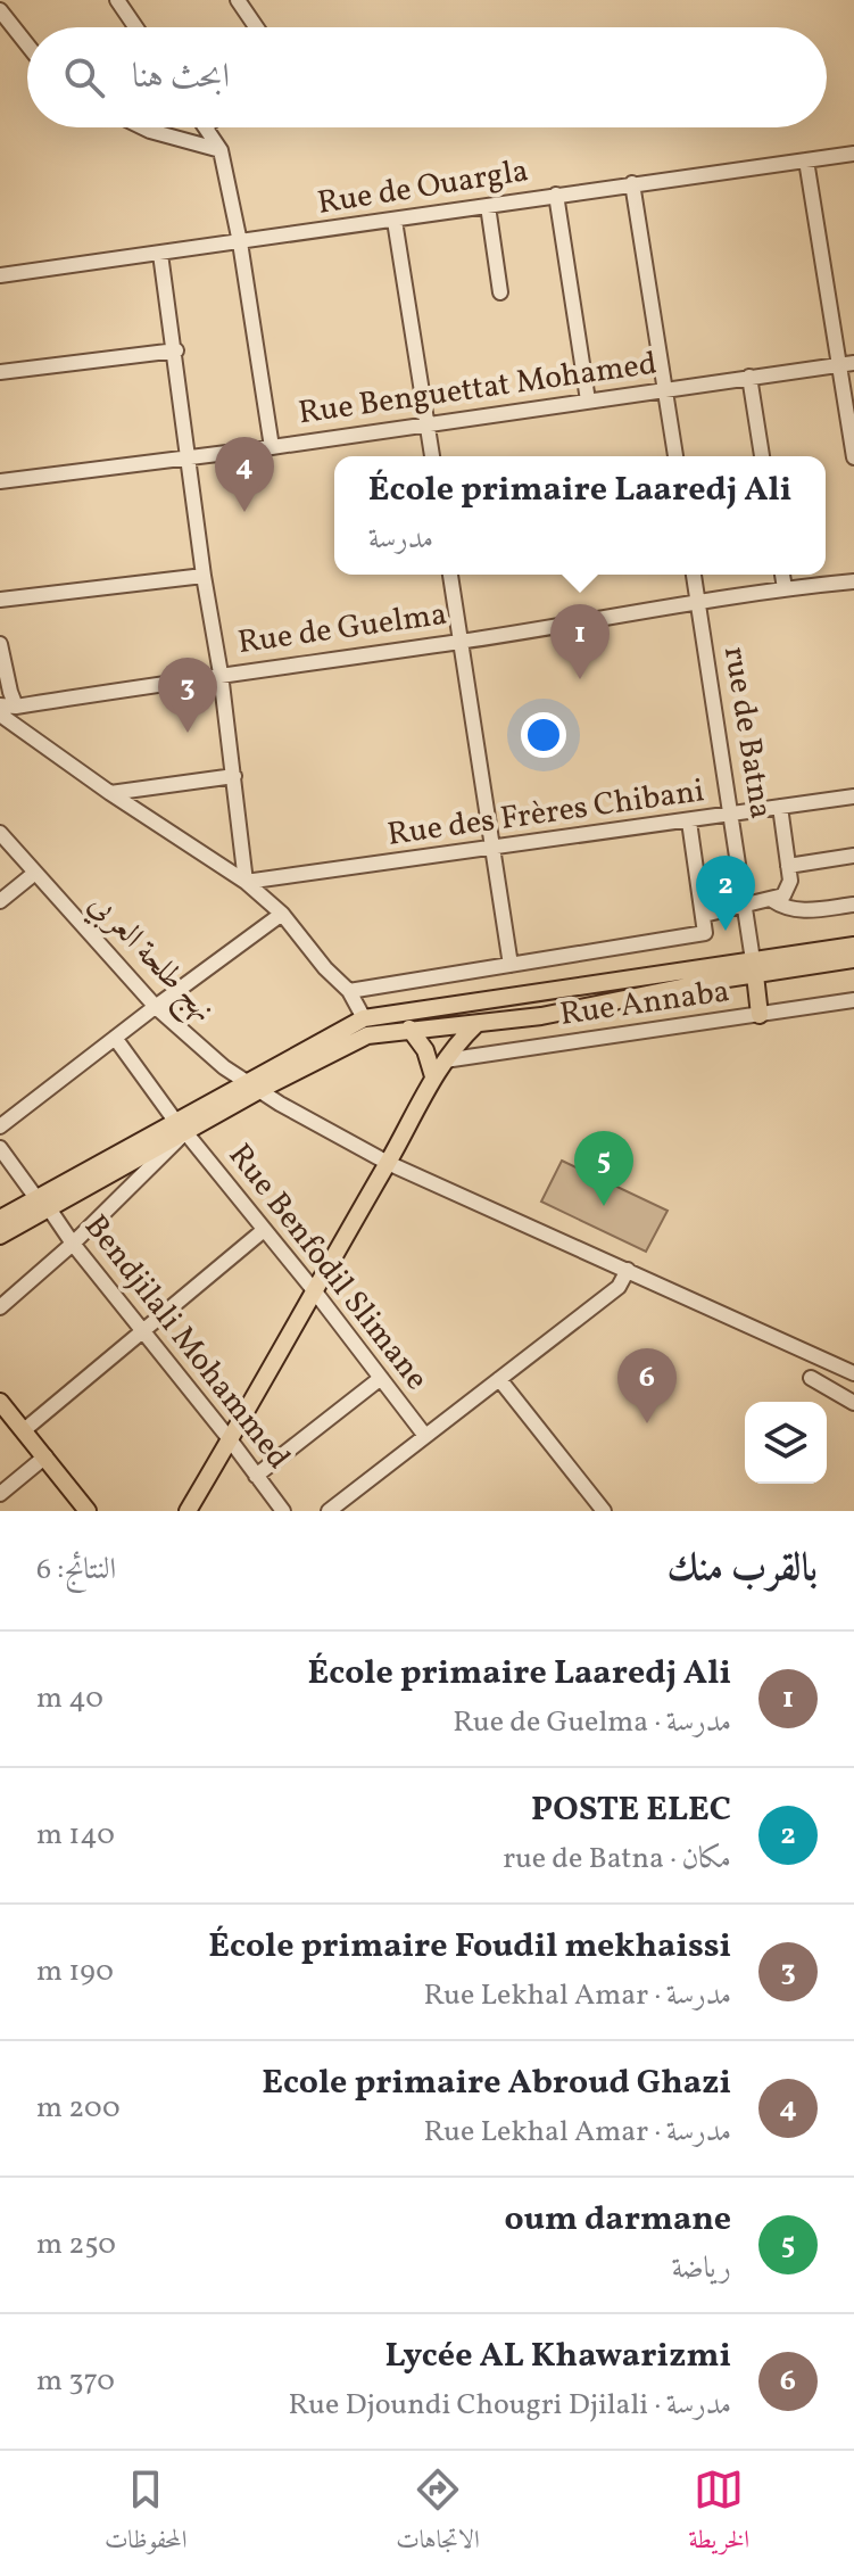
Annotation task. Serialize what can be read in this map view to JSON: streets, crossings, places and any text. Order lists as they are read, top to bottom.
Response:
{
  "streets": {
    "street": [
      "Rue de Ouargla",
      "Rue Benguettat Mohamed",
      "Rue de Guelma",
      "rue de Batna",
      "Rue des Frères Chibani",
      "نهج طلحة العربي",
      "Rue Annaba",
      "Rue Benfodil Slimane",
      "Bendjilali Mohammed"
    ]
  },
  "crossings": [
    ["Rue de Guelma", "rue de Batna"],
    ["rue de Batna", "Rue des Frères Chibani"]
  ],
  "page": {
    "search": "ابحث هنا",
    "pins": [
      "4",
      "1",
      "3",
      "2",
      "5",
      "6"
    ],
    "popup": ["École primaire Laaredj Ali", "مدرسة"],
    "heading": ["بالقرب منك", "النتائج: 6"],
    "list": [
      {
        "mark": "1",
        "name": "École primaire Laaredj Ali",
        "note": "مدرسة · Rue de Guelma",
        "value": "40 m"
      },
      {
        "mark": "2",
        "name": "POSTE ELEC",
        "note": "مكان · rue de Batna",
        "value": "140 m"
      },
      {
        "mark": "3",
        "name": "École primaire Foudil mekhaissi",
        "note": "مدرسة · Rue Lekhal Amar",
        "value": "190 m"
      },
      {
        "mark": "4",
        "name": "Ecole primaire Abroud Ghazi",
        "note": "مدرسة · Rue Lekhal Amar",
        "value": "200 m"
      },
      {
        "mark": "5",
        "name": "oum darmane",
        "note": "رياضة",
        "value": "250 m"
      },
      {
        "mark": "6",
        "name": "Lycée AL Khawarizmi",
        "note": "مدرسة · Rue Djoundi Chougri Djilali",
        "value": "370 m"
      }
    ],
    "nav": ["الخريطة", "الاتجاهات", "المحفوظات"]
  }
}
